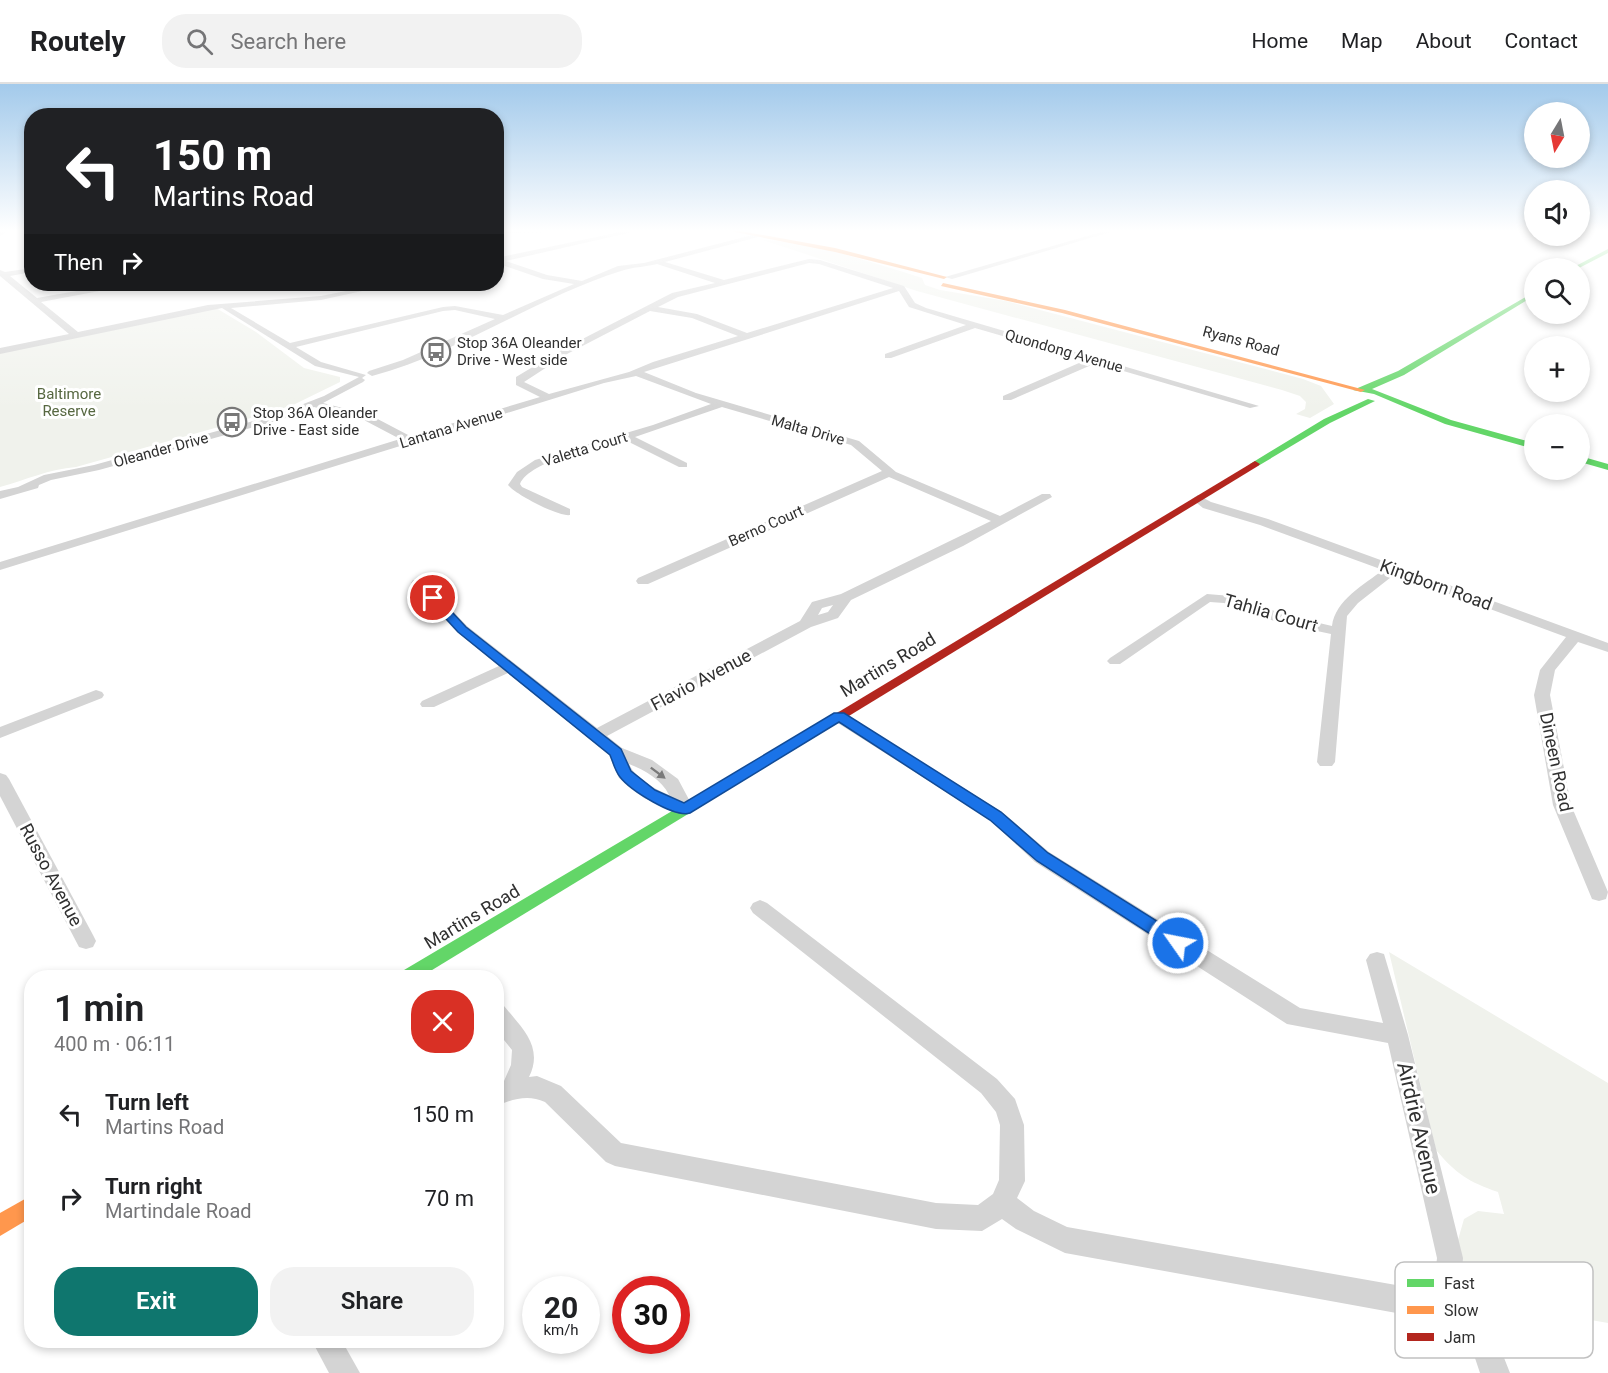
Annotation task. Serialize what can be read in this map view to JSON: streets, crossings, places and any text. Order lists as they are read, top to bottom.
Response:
{
  "streets": {
    "street": [
      "Ryans Road",
      "Quondong Avenue",
      "Lantana Avenue",
      "Malta Drive",
      "Valetta Court",
      "Oleander Drive",
      "Berno Court",
      "Kingborn Road",
      "Tahlia Court",
      "Martins Road",
      "Flavio Avenue",
      "Dineen Road",
      "Russo Avenue",
      "Airdrie Avenue"
    ]
  },
  "crossings": [
    ["Ryans Road", "Martins Road"],
    ["Quondong Avenue", "Lantana Avenue"],
    ["Lantana Avenue", "Malta Drive"],
    ["Malta Drive", "Valetta Court"],
    ["Malta Drive", "Berno Court"],
    ["Malta Drive", "Flavio Avenue"],
    ["Kingborn Road", "Martins Road"],
    ["Kingborn Road", "Dineen Road"]
  ],
  "parks": ["Baltimore Reserve"],
  "places": {
    "bus stop": ["Stop 36A Oleander Drive - West side", "Stop 36A Oleander Drive - East side"]
  },
  "legend": ["Fast", "Slow", "Jam"],
  "north": "bottom",
  "page": {
    "header": "Routely",
    "search": "Search here",
    "nav": [
      "Home",
      "Map",
      "About",
      "Contact"
    ],
    "map_buttons": ["+", "−"],
    "turn": ["150 m", "Martins Road"],
    "then": "Then",
    "heading": ["1 min", "400 m · 06:11"],
    "list": [
      {
        "name": "Turn left",
        "note": "Martins Road",
        "value": "150 m"
      },
      {
        "name": "Turn right",
        "note": "Martindale Road",
        "value": "70 m"
      }
    ],
    "buttons": ["Exit", "Share"],
    "speed": "20 km/h",
    "limit": "30"
  }
}
